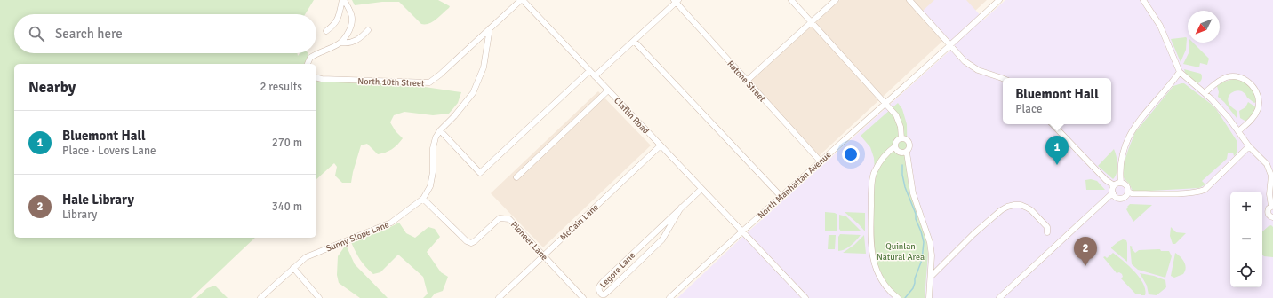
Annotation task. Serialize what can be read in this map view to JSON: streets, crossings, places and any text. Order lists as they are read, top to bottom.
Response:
{
  "streets": {
    "street": [
      "Ratone Street",
      "North 10th Street",
      "Claflin Road",
      "North Manhattan Avenue",
      "McCain Lane",
      "Sunny Slope Lane",
      "Pioneer Lane",
      "Legore Lane"
    ]
  },
  "crossings": [
    ["Ratone Street", "North Manhattan Avenue"],
    ["North 10th Street", "Claflin Road"],
    ["North 10th Street", "Sunny Slope Lane"],
    ["Claflin Road", "North Manhattan Avenue"],
    ["Claflin Road", "McCain Lane"],
    ["Claflin Road", "Legore Lane"],
    ["McCain Lane", "Pioneer Lane"],
    ["Sunny Slope Lane", "Pioneer Lane"]
  ],
  "parks": ["Quinlan Natural Area"],
  "north": "bottom left",
  "page": {
    "search": "Search here",
    "heading": ["Nearby", "2 results"],
    "popup": ["Bluemont Hall", "Place"],
    "list": [
      {
        "mark": "1",
        "name": "Bluemont Hall",
        "note": "Place · Lovers Lane",
        "value": "270 m"
      },
      {
        "mark": "2",
        "name": "Hale Library",
        "note": "Library",
        "value": "340 m"
      }
    ],
    "pins": ["1", "2"],
    "map_buttons": ["+", "−"]
  }
}
